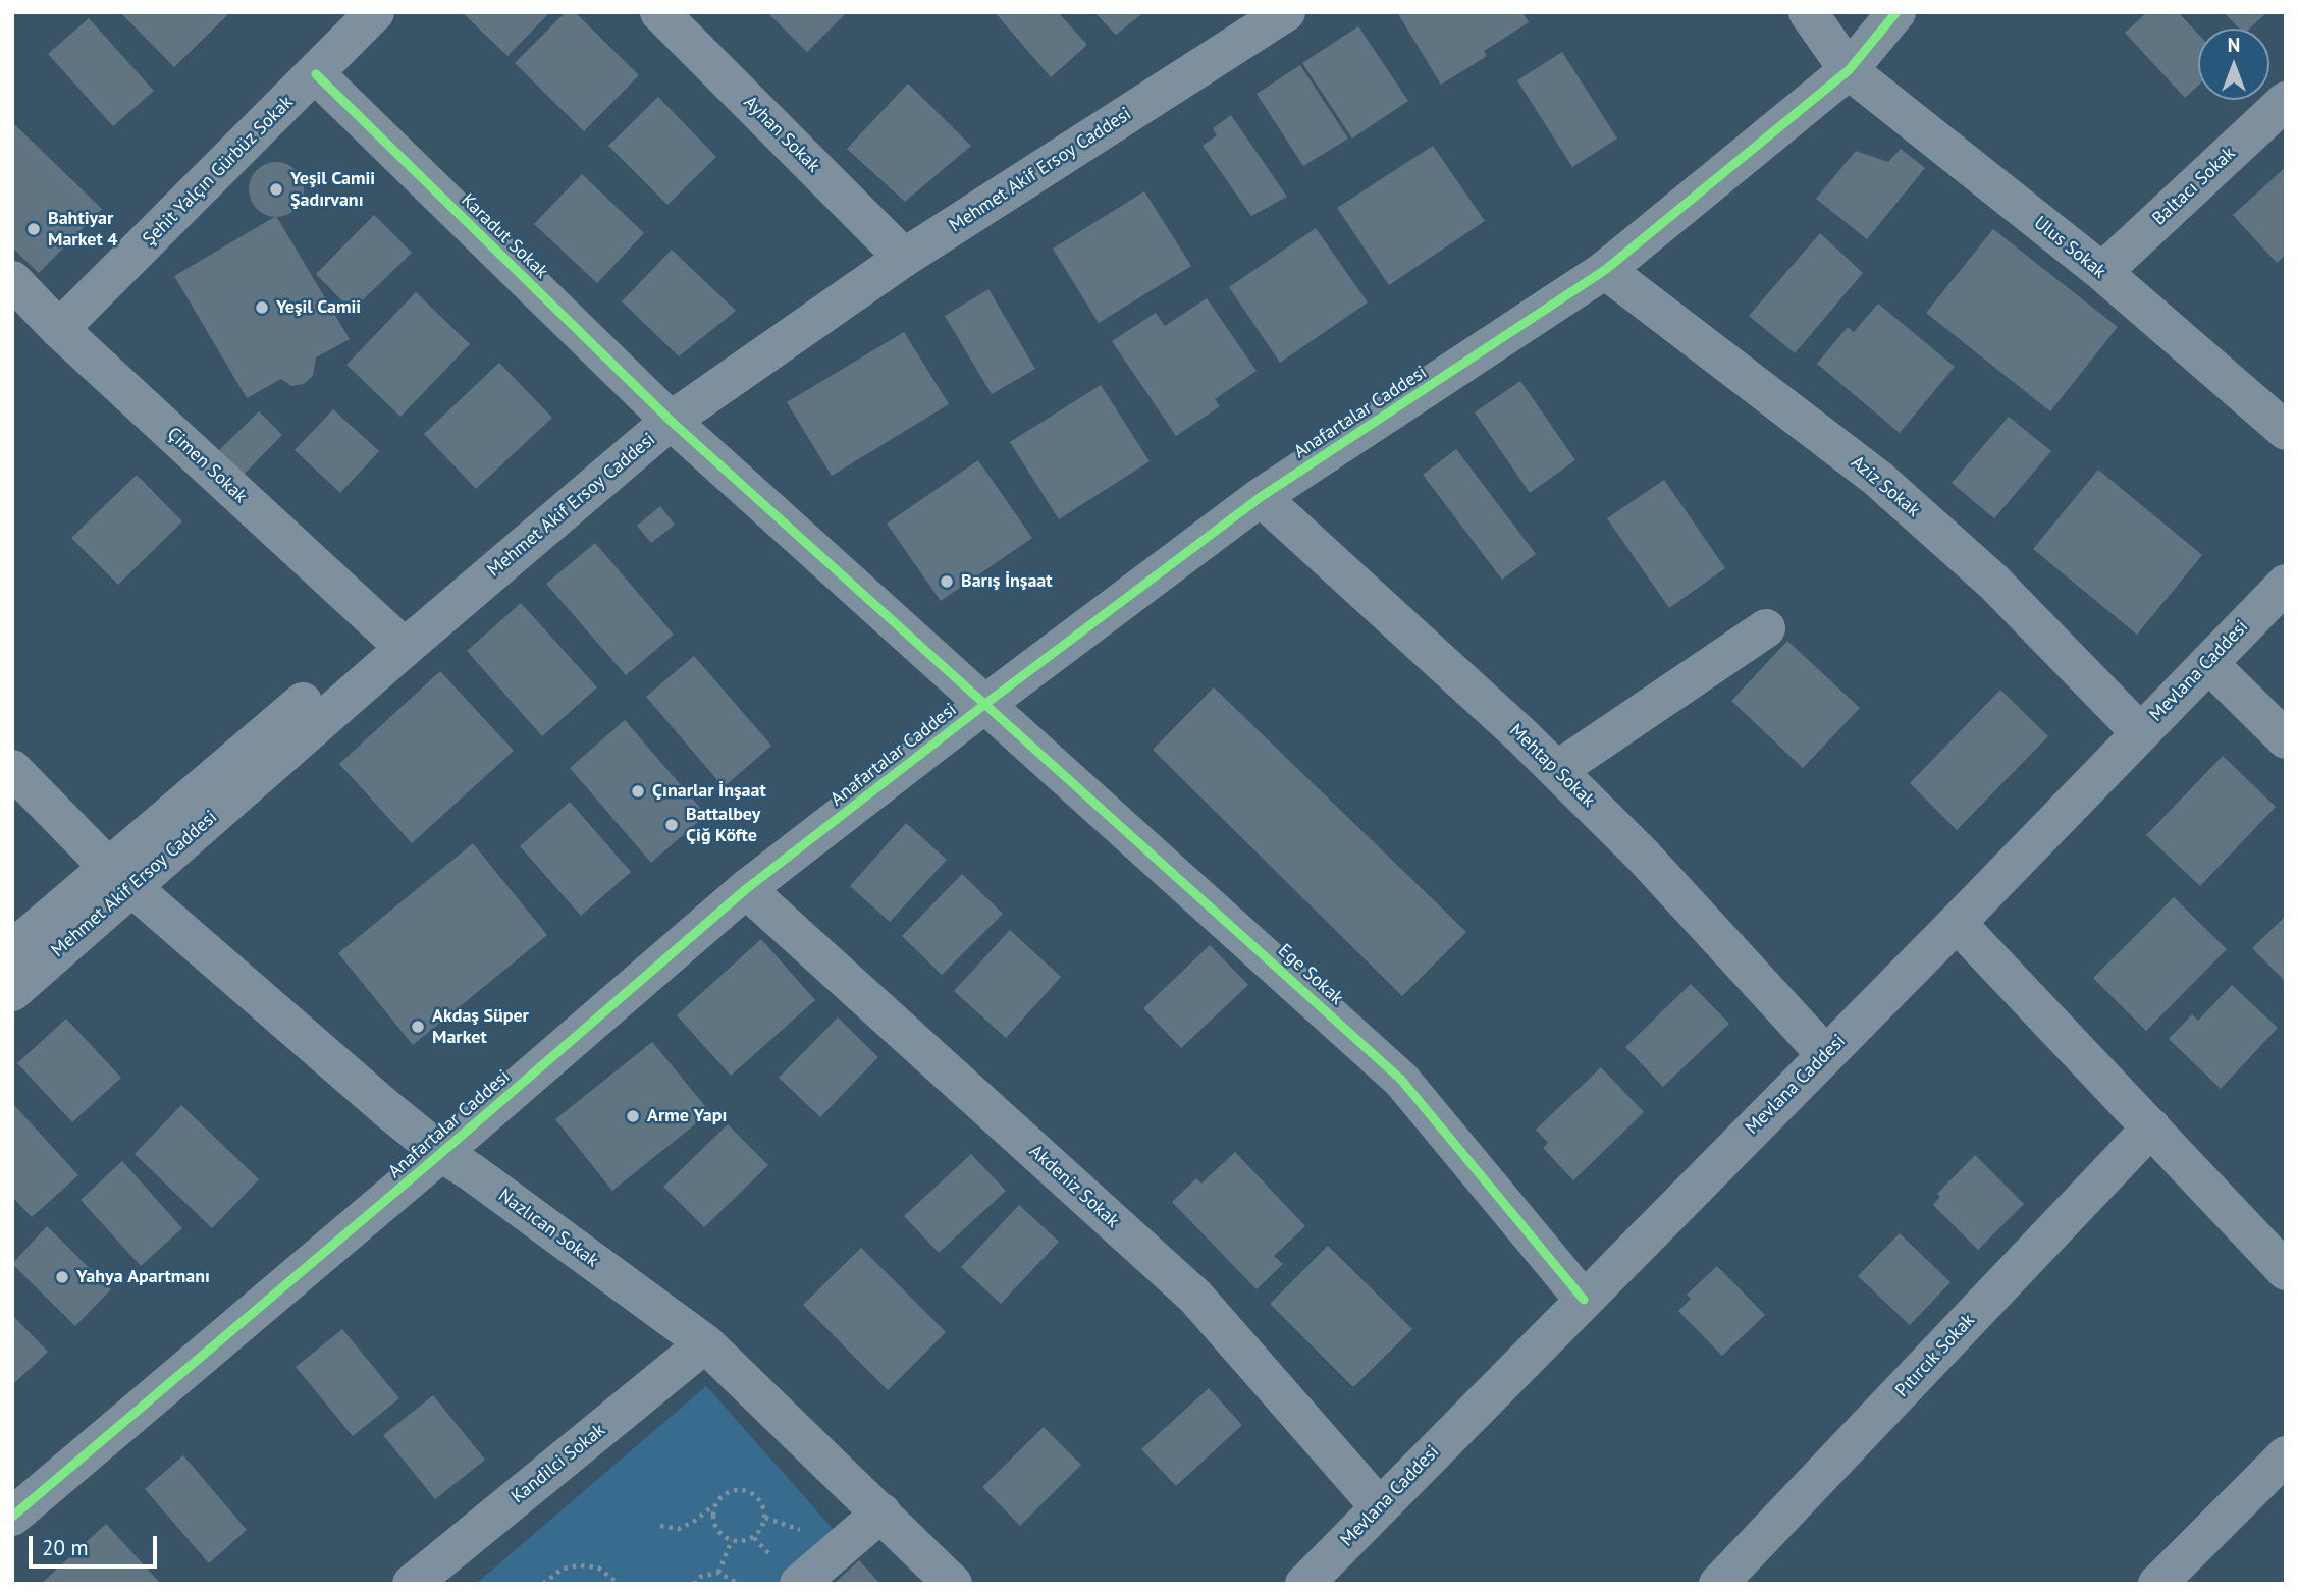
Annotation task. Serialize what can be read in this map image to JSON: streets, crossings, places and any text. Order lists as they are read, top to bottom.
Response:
{
  "streets": {
    "street": [
      "Ayhan Sokak",
      "Mehmet Akif Ersoy Caddesi",
      "Şehit Yalçın Gürbüz Sokak",
      "Baltacı Sokak",
      "Karadut Sokak",
      "Ulus Sokak",
      "Anafartalar Caddesi",
      "Çimen Sokak",
      "Aziz Sokak",
      "Mevlana Caddesi",
      "Mehtap Sokak",
      "Ege Sokak",
      "Akdeniz Sokak",
      "Nazlıcan Sokak",
      "Pıtırcık Sokak",
      "Kandilci Sokak"
    ]
  },
  "crossings": [
    ["Ayhan Sokak", "Mehmet Akif Ersoy Caddesi"],
    ["Mehmet Akif Ersoy Caddesi", "Karadut Sokak"],
    ["Mehmet Akif Ersoy Caddesi", "Çimen Sokak"],
    ["Mehmet Akif Ersoy Caddesi", "Nazlıcan Sokak"],
    ["Şehit Yalçın Gürbüz Sokak", "Karadut Sokak"],
    ["Şehit Yalçın Gürbüz Sokak", "Çimen Sokak"],
    ["Baltacı Sokak", "Ulus Sokak"],
    ["Karadut Sokak", "Anafartalar Caddesi"],
    ["Karadut Sokak", "Ege Sokak"],
    ["Ulus Sokak", "Anafartalar Caddesi"],
    ["Anafartalar Caddesi", "Aziz Sokak"],
    ["Anafartalar Caddesi", "Mehtap Sokak"],
    ["Anafartalar Caddesi", "Ege Sokak"],
    ["Anafartalar Caddesi", "Akdeniz Sokak"],
    ["Anafartalar Caddesi", "Nazlıcan Sokak"],
    ["Aziz Sokak", "Mevlana Caddesi"],
    ["Mevlana Caddesi", "Mehtap Sokak"],
    ["Mevlana Caddesi", "Ege Sokak"],
    ["Mevlana Caddesi", "Akdeniz Sokak"],
    ["Nazlıcan Sokak", "Kandilci Sokak"]
  ],
  "places": [
    "Yeşil Camii Şadırvanı",
    "Bahtiyar Market 4",
    "Yeşil Camii",
    "Barış İnşaat",
    "Çınarlar İnşaat",
    "Battalbey Çiğ Köfte",
    "Akdaş Süper Market",
    "Arme Yapı",
    "Yahya Apartmanı"
  ],
  "scale_bar": "20 m",
  "north": "top"
}
